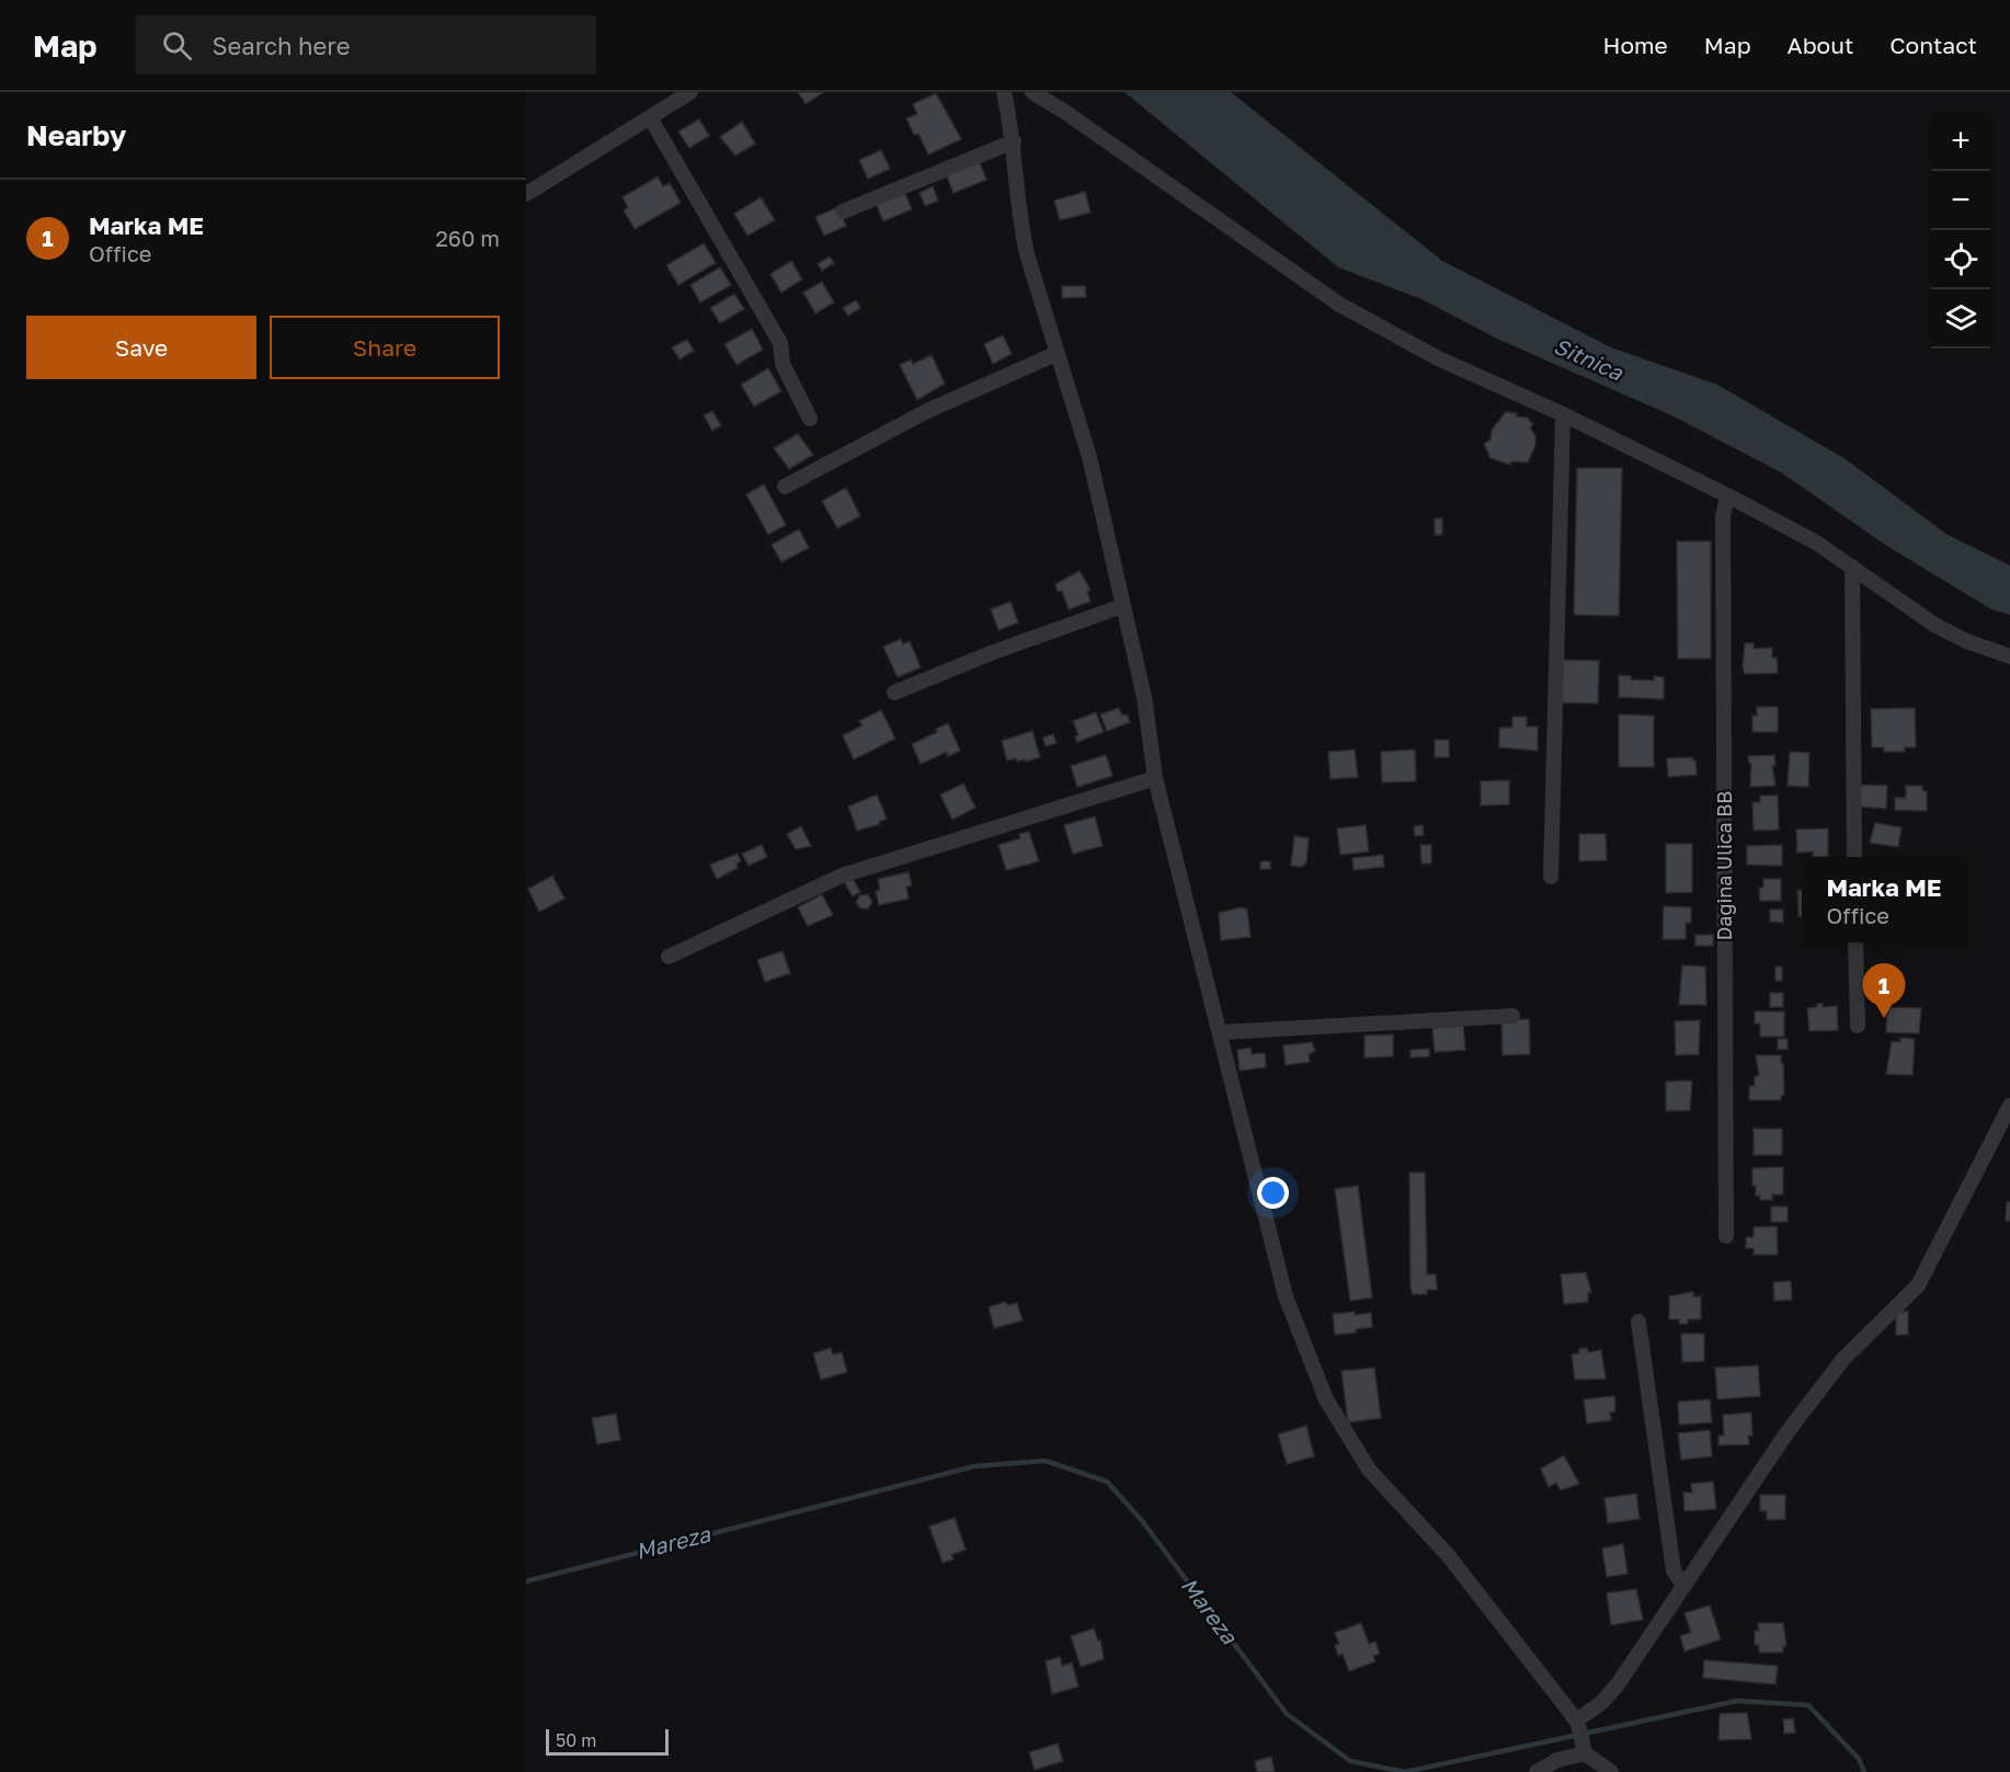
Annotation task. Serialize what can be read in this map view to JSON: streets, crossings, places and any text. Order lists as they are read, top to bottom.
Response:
{
  "streets": {
    "street": ["Dagina Ulica BB"]
  },
  "water": ["Sitnica", "Mareza"],
  "scale_bar": "50 m",
  "page": {
    "header": "Map",
    "search": "Search here",
    "nav": [
      "Home",
      "Map",
      "About",
      "Contact"
    ],
    "heading": "Nearby",
    "map_buttons": ["+", "−"],
    "list": [
      {
        "mark": "1",
        "name": "Marka ME",
        "note": "Office",
        "value": "260 m"
      }
    ],
    "buttons": ["Save", "Share"],
    "popup": ["Marka ME", "Office"],
    "pins": "1",
    "scale": "50 m"
  }
}
